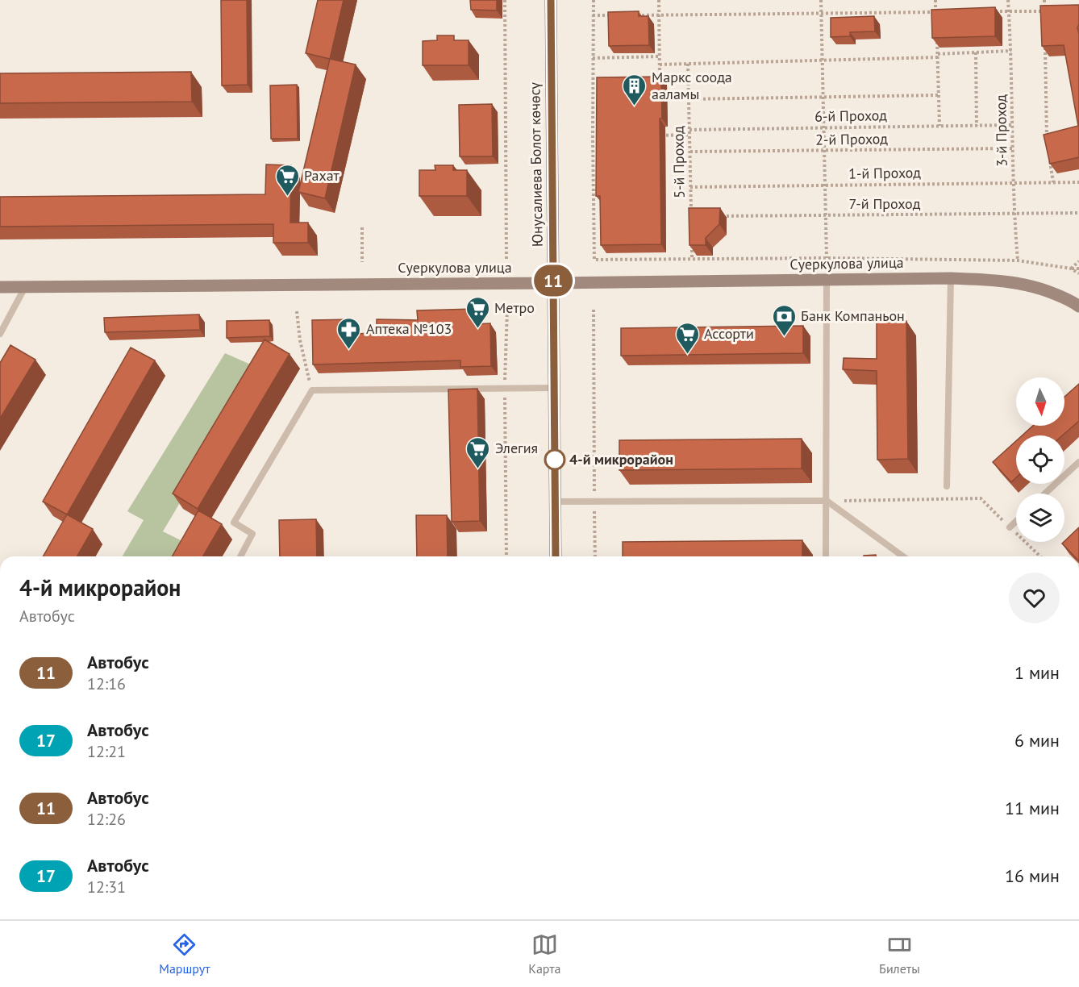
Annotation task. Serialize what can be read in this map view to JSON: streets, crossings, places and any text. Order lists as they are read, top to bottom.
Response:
{
  "streets": {
    "main road": ["Юнусалиева Болот көчөсү", "Суеркулова улица"],
    "path": [
      "6-й Проход",
      "3-й Проход",
      "2-й Проход",
      "5-й Проход",
      "1-й Проход",
      "7-й Проход"
    ]
  },
  "crossings": [
    ["6-й Проход", "3-й Проход"],
    ["6-й Проход", "5-й Проход"],
    ["3-й Проход", "2-й Проход"],
    ["3-й Проход", "1-й Проход"],
    ["3-й Проход", "7-й Проход"],
    ["2-й Проход", "5-й Проход"],
    ["5-й Проход", "1-й Проход"],
    ["Юнусалиева Болот көчөсү", "Суеркулова улица"]
  ],
  "places": {
    "building": ["Маркс соода ааламы"],
    "supermarket": [
      "Рахат",
      "Метро",
      "Ассорти",
      "Элегия"
    ],
    "bank": ["Банк Компаньон"],
    "pharmacy": ["Аптека №103"],
    "other": ["4-й микрорайон"]
  },
  "lines": ["bus line 11"],
  "north": "bottom",
  "page": {
    "on_map": "11",
    "heading": ["4-й микрорайон", "Автобус"],
    "list": [
      {
        "mark": "11",
        "name": "Автобус",
        "note": "12:16",
        "value": "1 мин"
      },
      {
        "mark": "17",
        "name": "Автобус",
        "note": "12:21",
        "value": "6 мин"
      },
      {
        "mark": "11",
        "name": "Автобус",
        "note": "12:26",
        "value": "11 мин"
      },
      {
        "mark": "17",
        "name": "Автобус",
        "note": "12:31",
        "value": "16 мин"
      }
    ],
    "tabs": ["Маршрут", "Карта", "Билеты"]
  }
}
